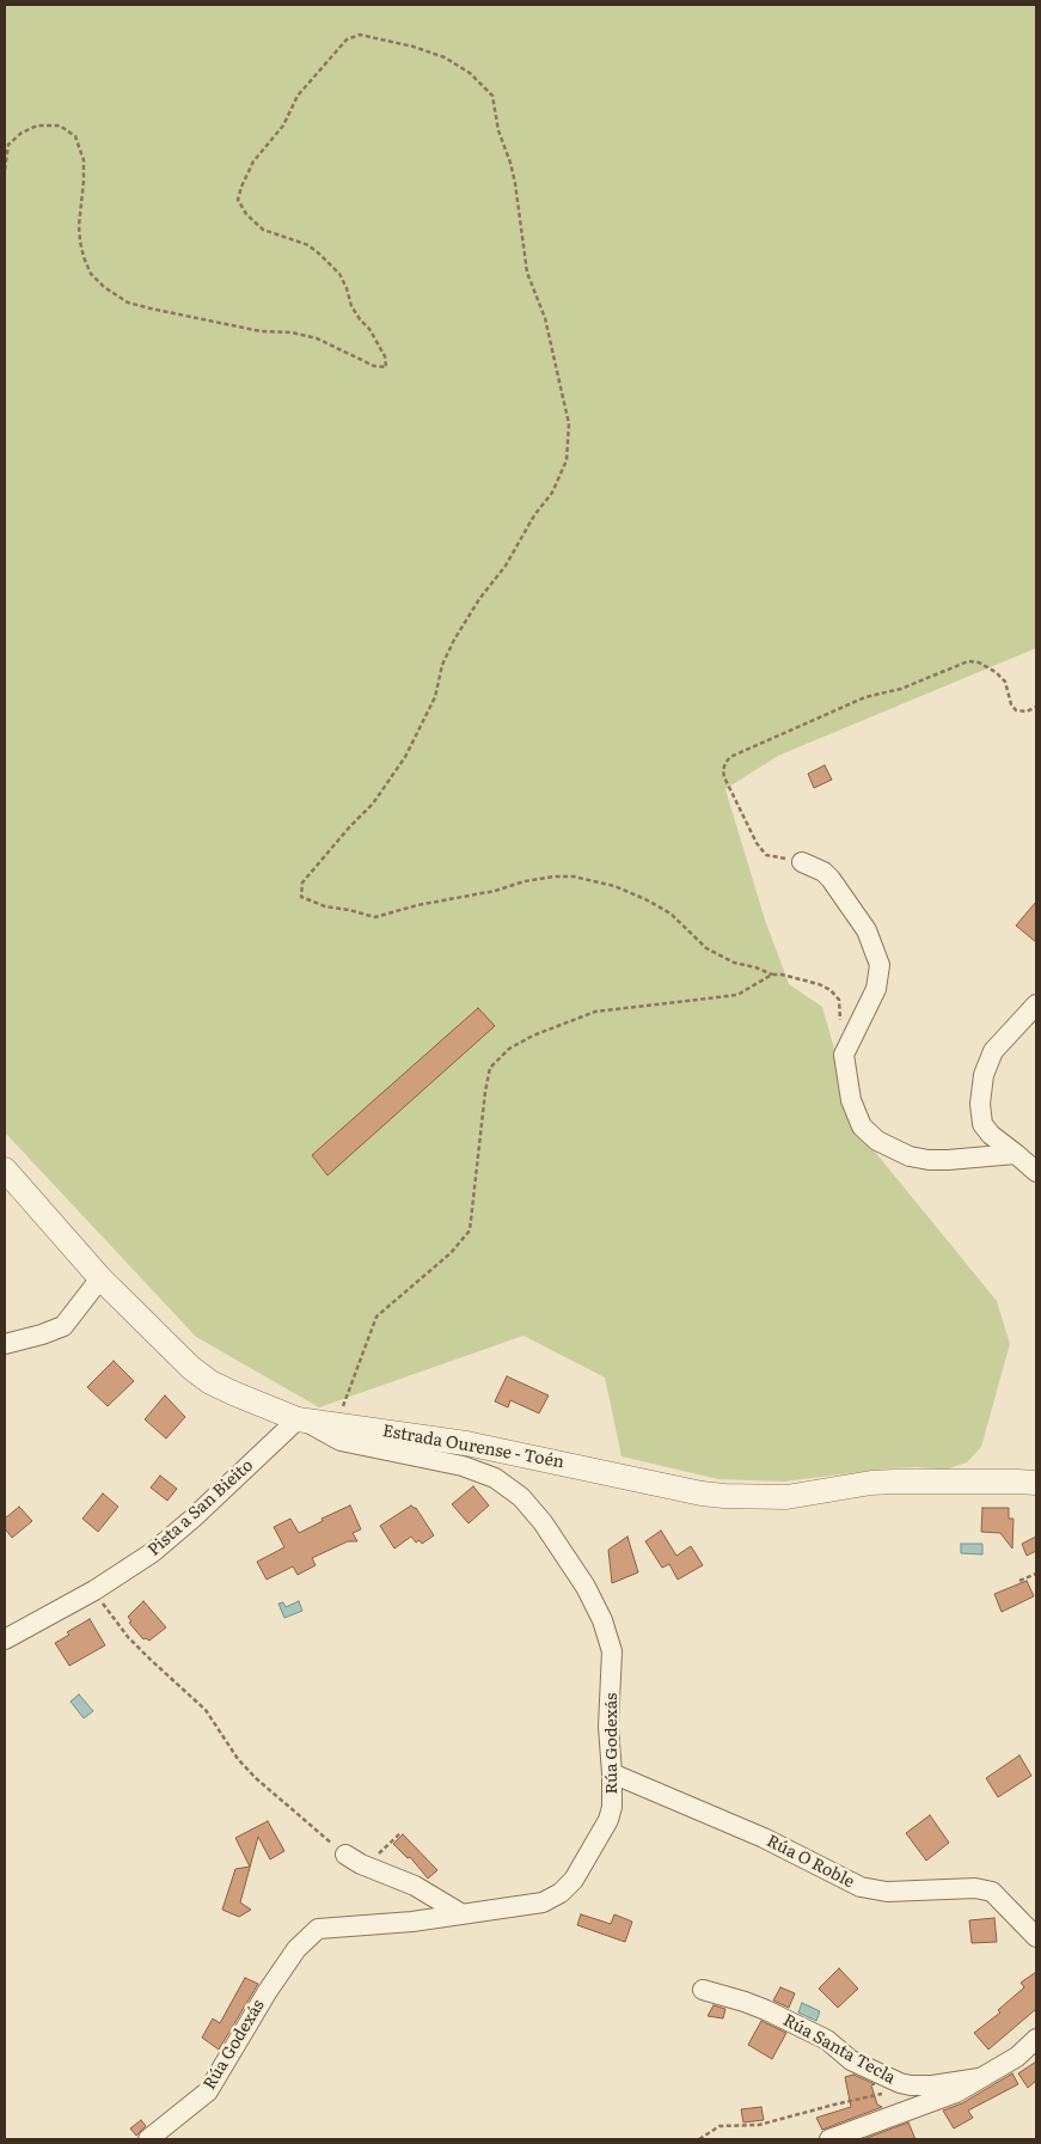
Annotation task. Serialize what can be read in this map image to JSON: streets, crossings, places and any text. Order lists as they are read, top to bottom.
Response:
{
  "streets": {
    "street": [
      "Estrada Ourense - Toén",
      "Pista a San Bieito",
      "Rúa Godexás",
      "Rúa O Roble",
      "Rúa Santa Tecla"
    ]
  },
  "crossings": [
    ["Estrada Ourense - Toén", "Pista a San Bieito"],
    ["Estrada Ourense - Toén", "Rúa Godexás"],
    ["Pista a San Bieito", "Rúa Godexás"],
    ["Rúa Godexás", "Rúa O Roble"]
  ]
}
